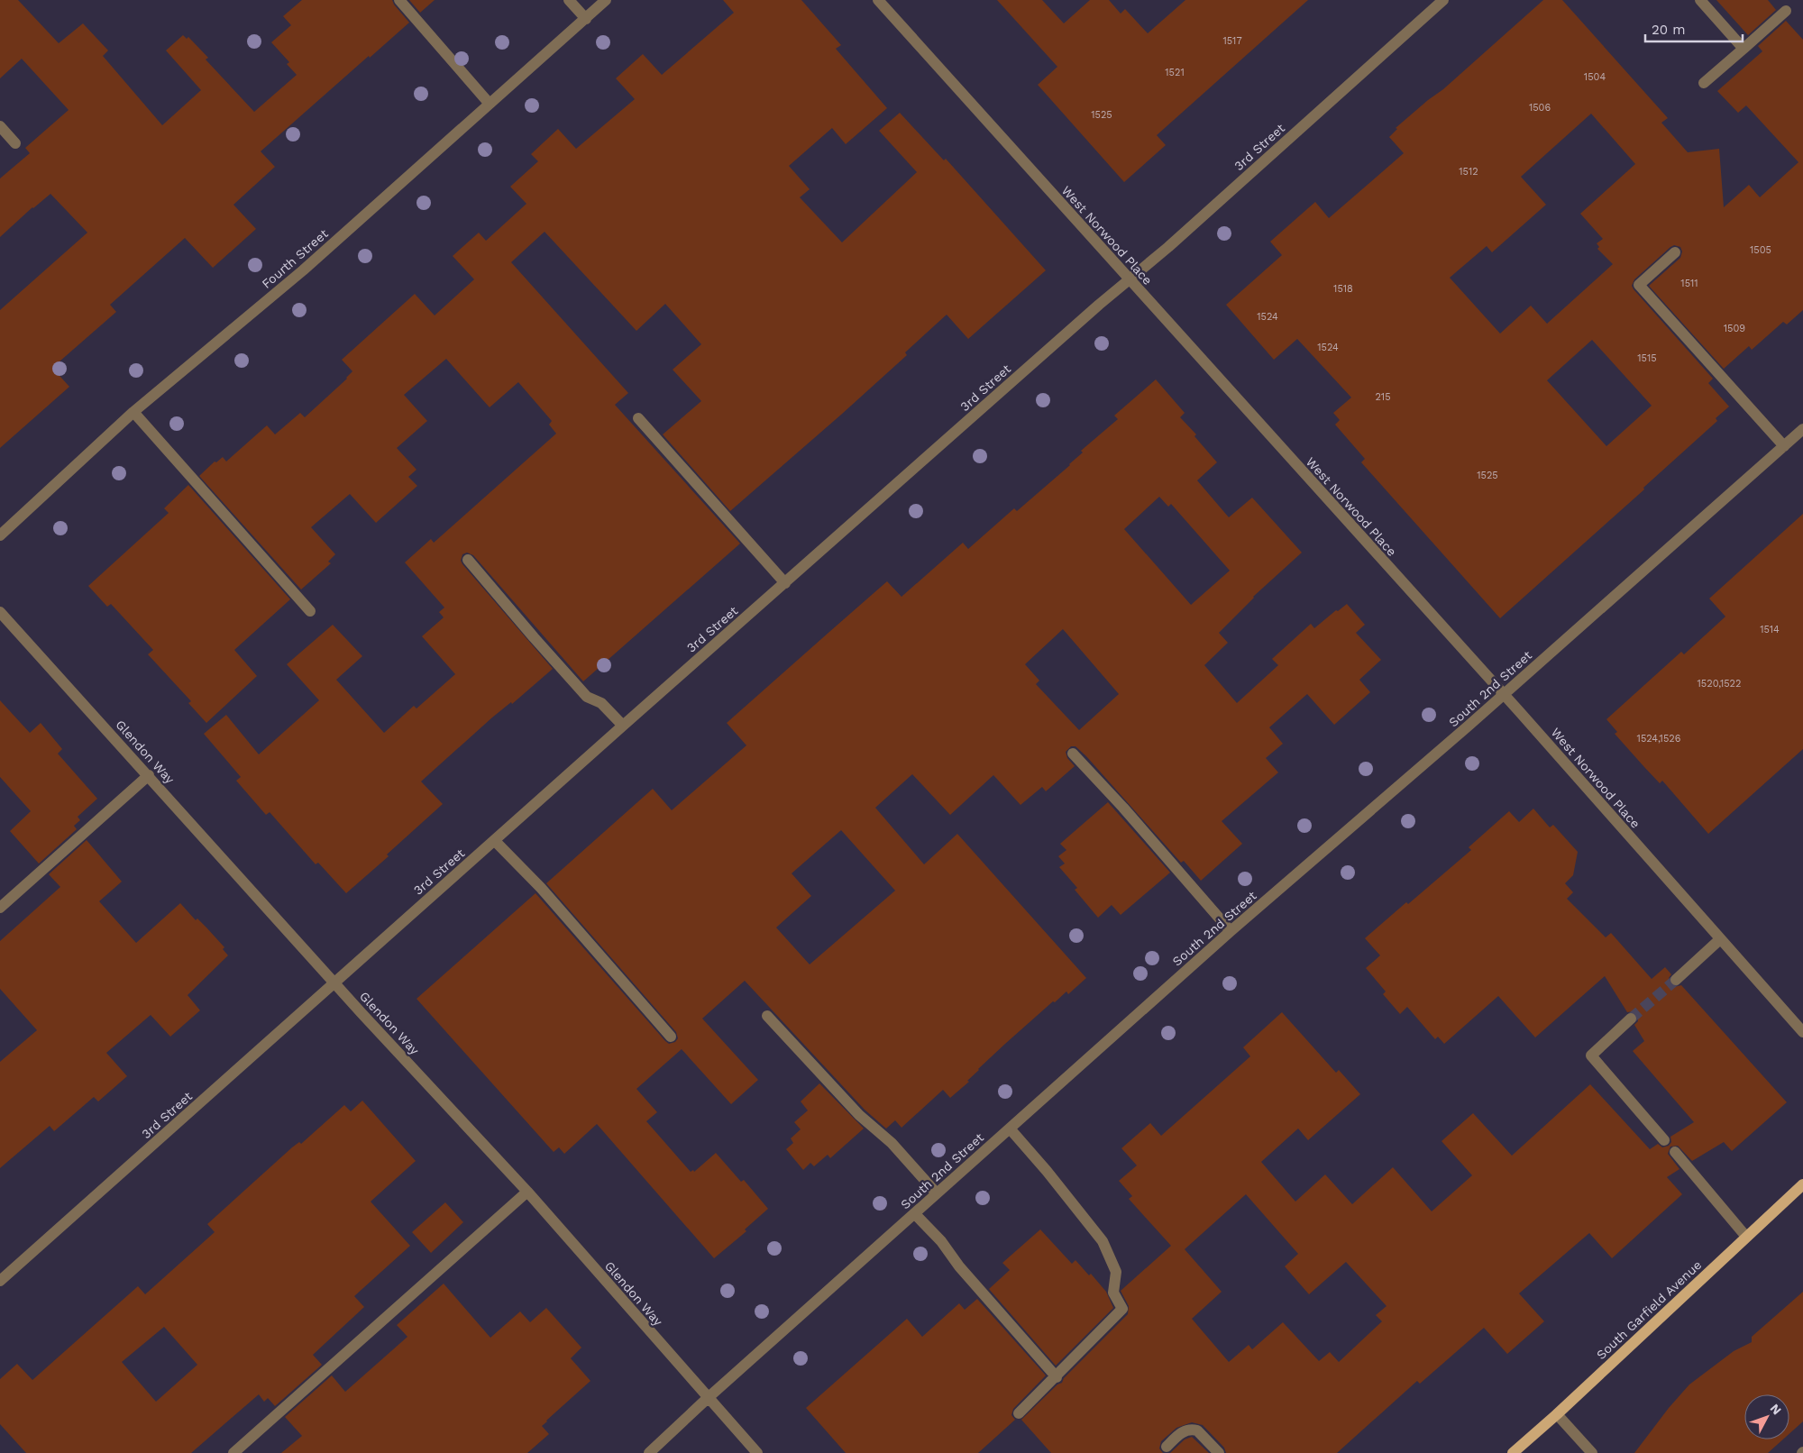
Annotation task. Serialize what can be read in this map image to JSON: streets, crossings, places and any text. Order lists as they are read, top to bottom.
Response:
{
  "streets": {
    "main road": ["South Garfield Avenue"],
    "street": [
      "3rd Street",
      "West Norwood Place",
      "Fourth Street",
      "South 2nd Street",
      "Glendon Way"
    ]
  },
  "crossings": [
    ["3rd Street", "West Norwood Place"],
    ["3rd Street", "Glendon Way"],
    ["West Norwood Place", "South 2nd Street"],
    ["South 2nd Street", "Glendon Way"]
  ],
  "house_numbers": [
    "1517",
    "1521",
    "1504",
    "1506",
    "1525",
    "1512",
    "1505",
    "1511",
    "1518",
    "1524",
    "1509",
    "1524",
    "1515",
    "215",
    "1525",
    "1514",
    "1520,1522",
    "1524,1526"
  ],
  "scale_bar": "20 m",
  "north": "top right"
}
